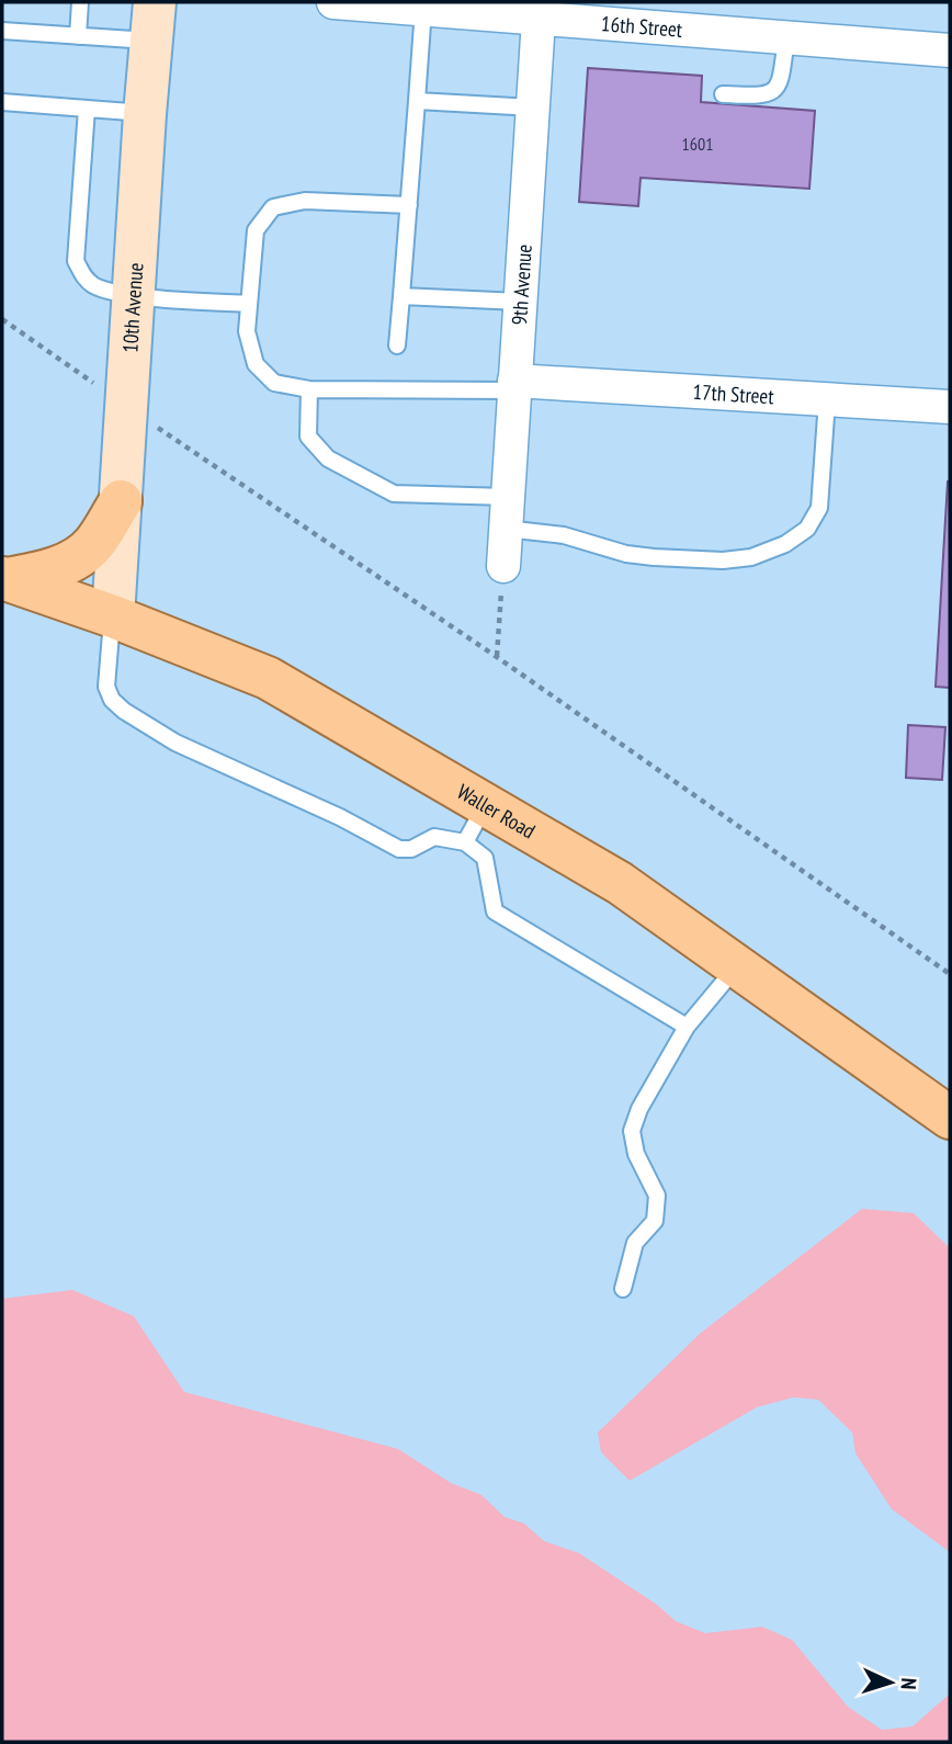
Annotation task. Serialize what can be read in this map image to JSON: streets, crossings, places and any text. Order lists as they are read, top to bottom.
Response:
{
  "streets": {
    "main road": ["Waller Road"],
    "street": [
      "16th Street",
      "9th Avenue",
      "10th Avenue",
      "17th Street"
    ]
  },
  "crossings": [
    ["16th Street", "9th Avenue"],
    ["9th Avenue", "17th Street"],
    ["10th Avenue", "Waller Road"]
  ],
  "house_numbers": ["1601"],
  "north": "right"
}
